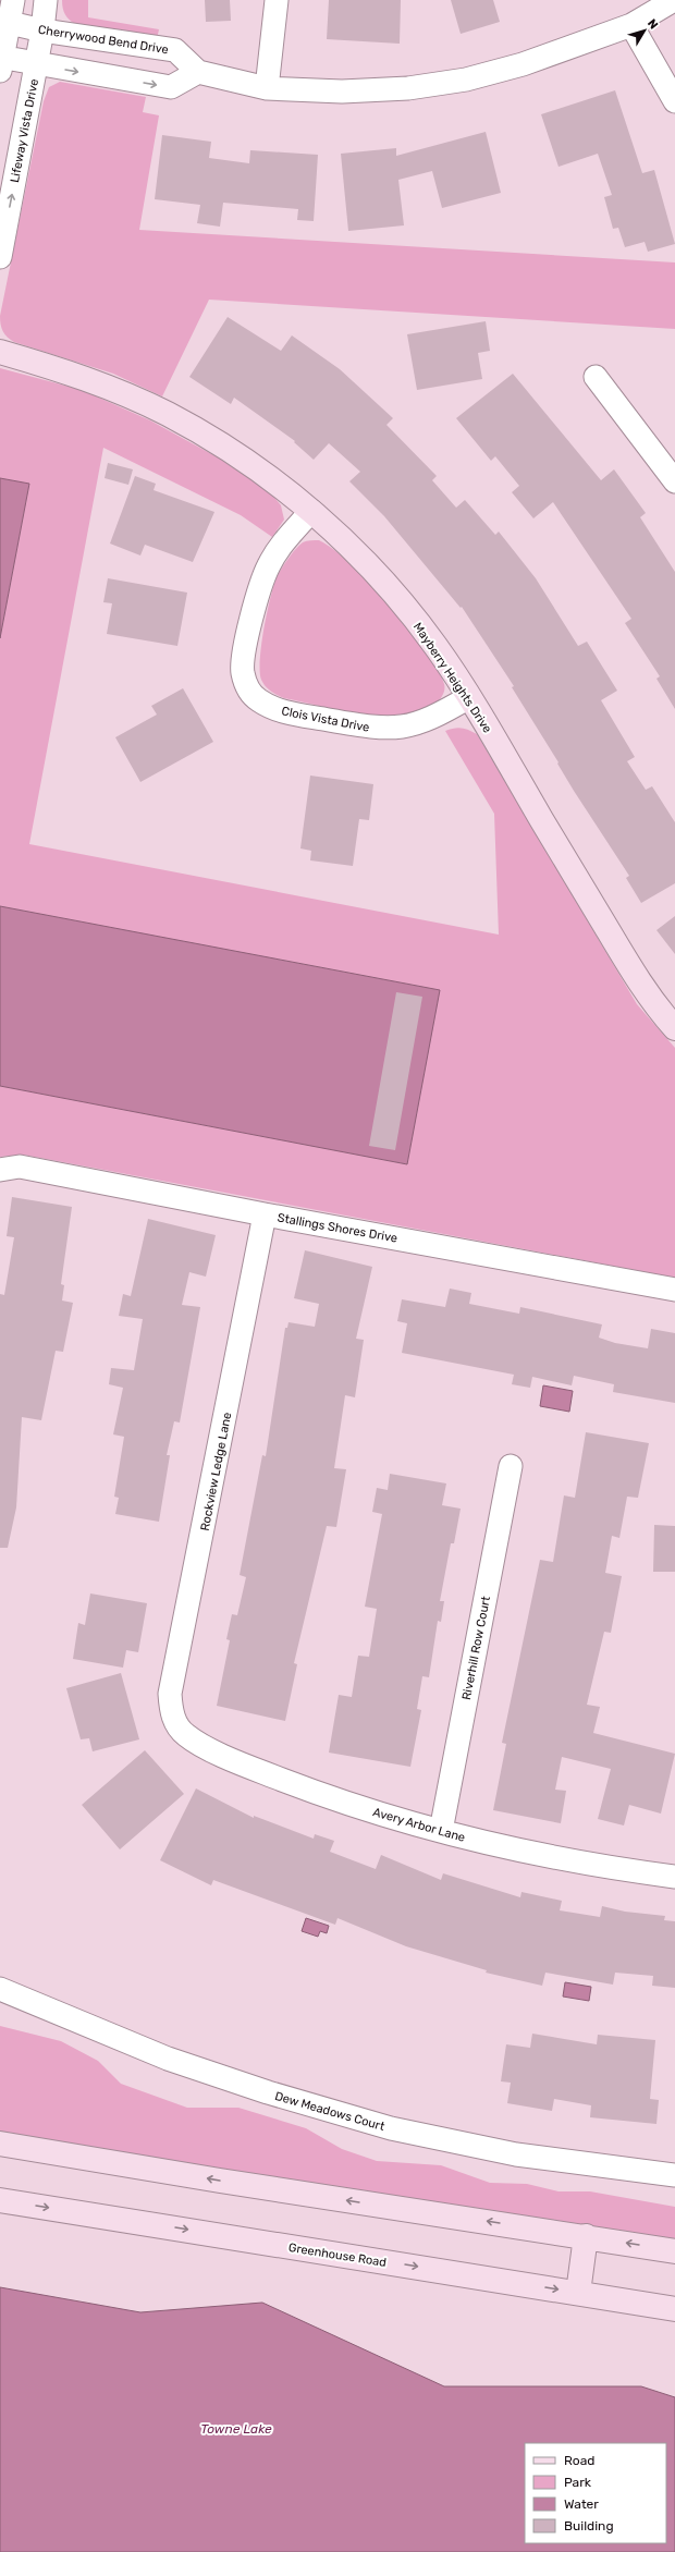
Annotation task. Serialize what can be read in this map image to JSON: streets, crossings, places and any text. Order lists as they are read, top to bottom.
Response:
{
  "streets": {
    "main road": ["Mayberry Heights Drive", "Greenhouse Road"],
    "street": [
      "Cherrywood Bend Drive",
      "Lifeway Vista Drive",
      "Clois Vista Drive",
      "Stallings Shores Drive",
      "Rockview Ledge Lane",
      "Riverhill Row Court",
      "Avery Arbor Lane",
      "Dew Meadows Court"
    ]
  },
  "crossings": [
    ["Cherrywood Bend Drive", "Lifeway Vista Drive"],
    ["Mayberry Heights Drive", "Clois Vista Drive"],
    ["Stallings Shores Drive", "Rockview Ledge Lane"],
    ["Rockview Ledge Lane", "Avery Arbor Lane"],
    ["Riverhill Row Court", "Avery Arbor Lane"]
  ],
  "one_way": ["Lifeway Vista Drive"],
  "water": ["Towne Lake"],
  "legend": [
    "Road",
    "Park",
    "Water",
    "Building"
  ],
  "north": "top right"
}
